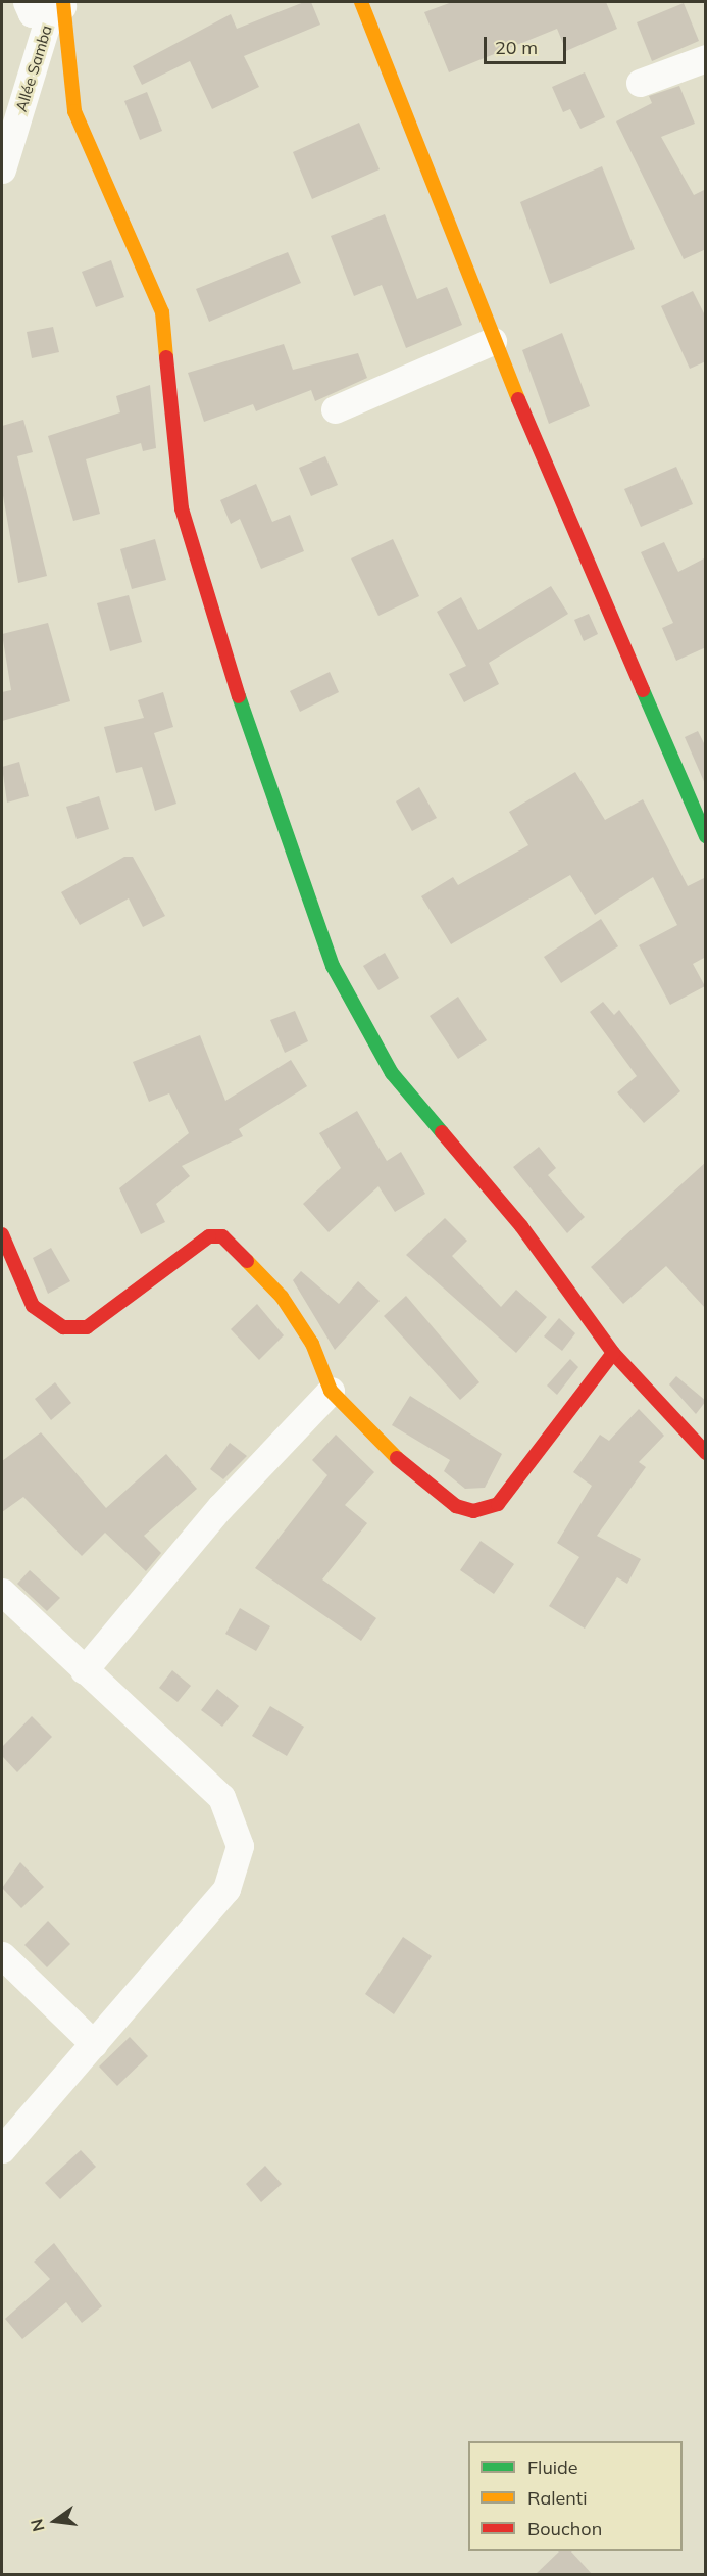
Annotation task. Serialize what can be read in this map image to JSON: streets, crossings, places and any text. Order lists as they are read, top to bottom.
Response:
{
  "streets": {
    "street": ["Allée Samba"]
  },
  "legend": ["Fluide", "Ralenti", "Bouchon"],
  "scale_bar": "20 m",
  "north": "left"
}
